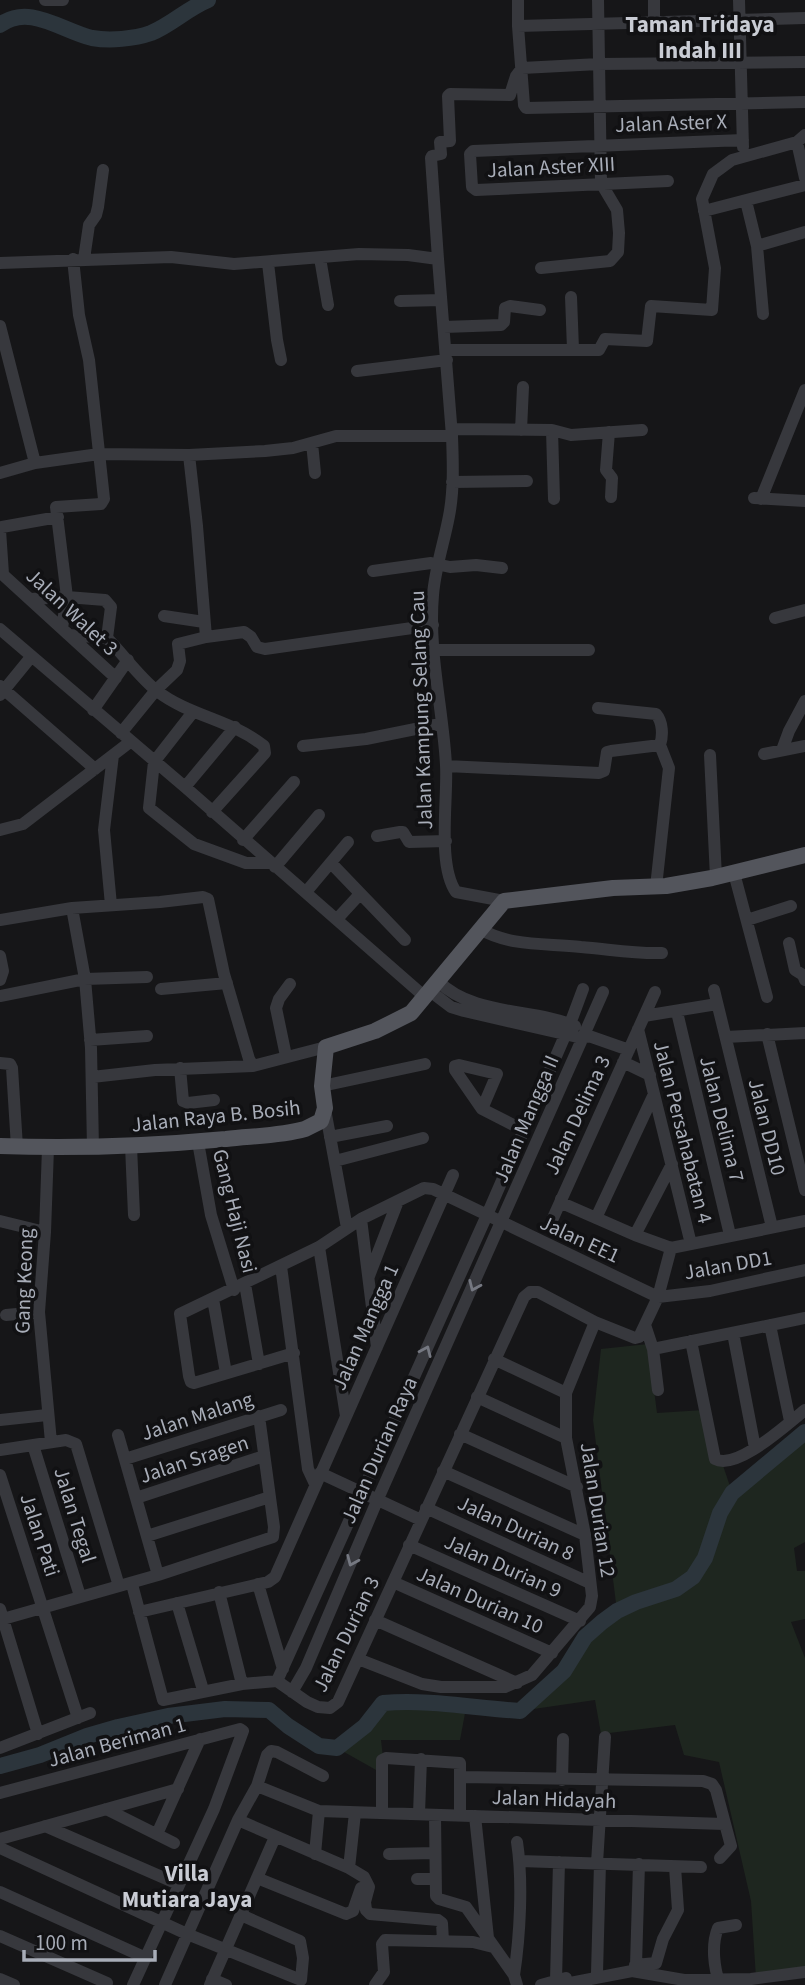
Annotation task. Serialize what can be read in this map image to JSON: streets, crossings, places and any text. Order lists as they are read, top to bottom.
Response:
{
  "streets": {
    "main road": ["Jalan Raya B. Bosih"],
    "street": [
      "Jalan Aster X",
      "Jalan Aster XIII",
      "Jalan Walet 3",
      "Jalan Kampung Selang Cau",
      "Jalan Delima 3",
      "Jalan Mangga II",
      "Jalan Delima 7",
      "Jalan DD10",
      "Jalan Persahabatan 4",
      "Gang Haji Nasi",
      "Jalan EE1",
      "Jalan DD1",
      "Gang Keong",
      "Jalan Mangga 1",
      "Jalan Malang",
      "Jalan Durian Raya",
      "Jalan Sragen",
      "Jalan Durian 12",
      "Jalan Tegal",
      "Jalan Durian 8",
      "Jalan Pati",
      "Jalan Durian 9",
      "Jalan Durian 10",
      "Jalan Durian 3",
      "Jalan Beriman 1",
      "Jalan Hidayah"
    ]
  },
  "crossings": [
    ["Jalan Aster X", "Jalan Aster XIII"],
    ["Jalan Delima 3", "Jalan Persahabatan 4"],
    ["Jalan Raya B. Bosih", "Gang Haji Nasi"],
    ["Jalan Raya B. Bosih", "Gang Keong"],
    ["Jalan Mangga II", "Jalan EE1"],
    ["Jalan Mangga II", "Jalan Durian Raya"],
    ["Jalan EE1", "Jalan DD1"],
    ["Jalan EE1", "Jalan Mangga 1"],
    ["Jalan EE1", "Jalan Durian Raya"],
    ["Jalan Mangga 1", "Jalan Durian 8"],
    ["Jalan Durian Raya", "Jalan Durian 8"],
    ["Jalan Durian Raya", "Jalan Durian 3"],
    ["Jalan Durian 12", "Jalan Durian 8"],
    ["Jalan Durian 12", "Jalan Durian 9"],
    ["Jalan Durian 12", "Jalan Durian 10"],
    ["Jalan Durian 12", "Jalan Durian 3"],
    ["Jalan Durian 8", "Jalan Durian 3"],
    ["Jalan Durian 9", "Jalan Durian 3"],
    ["Jalan Durian 10", "Jalan Durian 3"]
  ],
  "districts": ["Taman Tridaya Indah III", "Villa Mutiara Jaya"],
  "scale_bar": "100 m"
}
